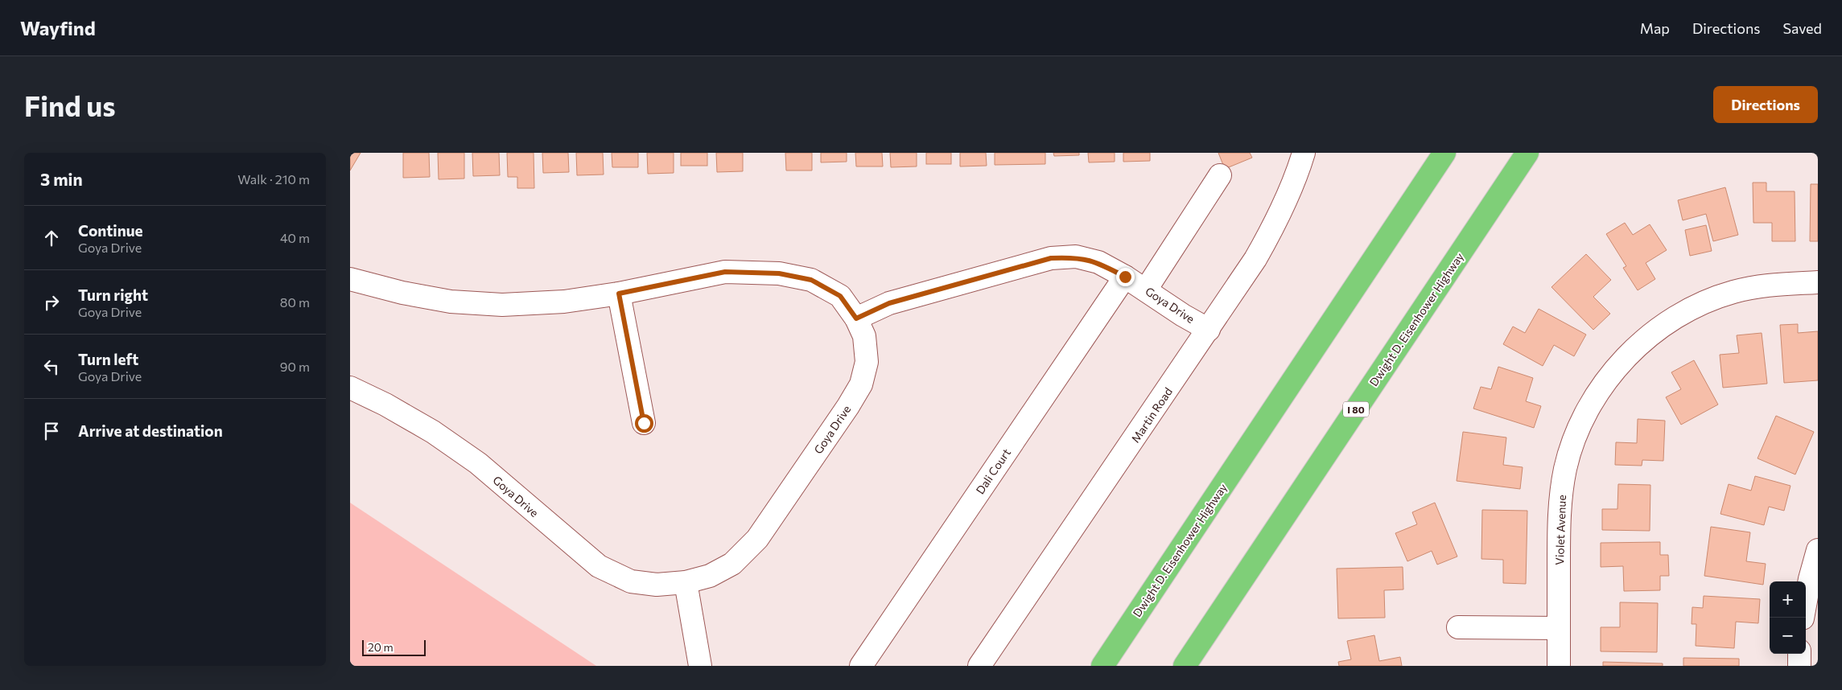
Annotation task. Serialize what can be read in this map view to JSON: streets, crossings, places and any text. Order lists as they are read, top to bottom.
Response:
{
  "streets": {
    "highway": ["Dwight D. Eisenhower Highway", "I 80"],
    "street": [
      "Goya Drive",
      "Martin Road",
      "Dali Court",
      "Violet Avenue"
    ]
  },
  "crossings": [
    ["Goya Drive", "Martin Road"],
    ["Goya Drive", "Dali Court"]
  ],
  "scale_bar": "20 m",
  "page": {
    "header": "Wayfind",
    "nav": ["Map", "Directions", "Saved"],
    "buttons": "Directions",
    "title": "Find us",
    "heading": ["3 min", "Walk · 210 m"],
    "list": [
      ["Continue", "Goya Drive", "40 m"],
      ["Turn right", "Goya Drive", "80 m"],
      ["Turn left", "Goya Drive", "90 m"],
      "Arrive at destination"
    ],
    "map_buttons": ["+", "−"],
    "scale": "20 m"
  }
}
